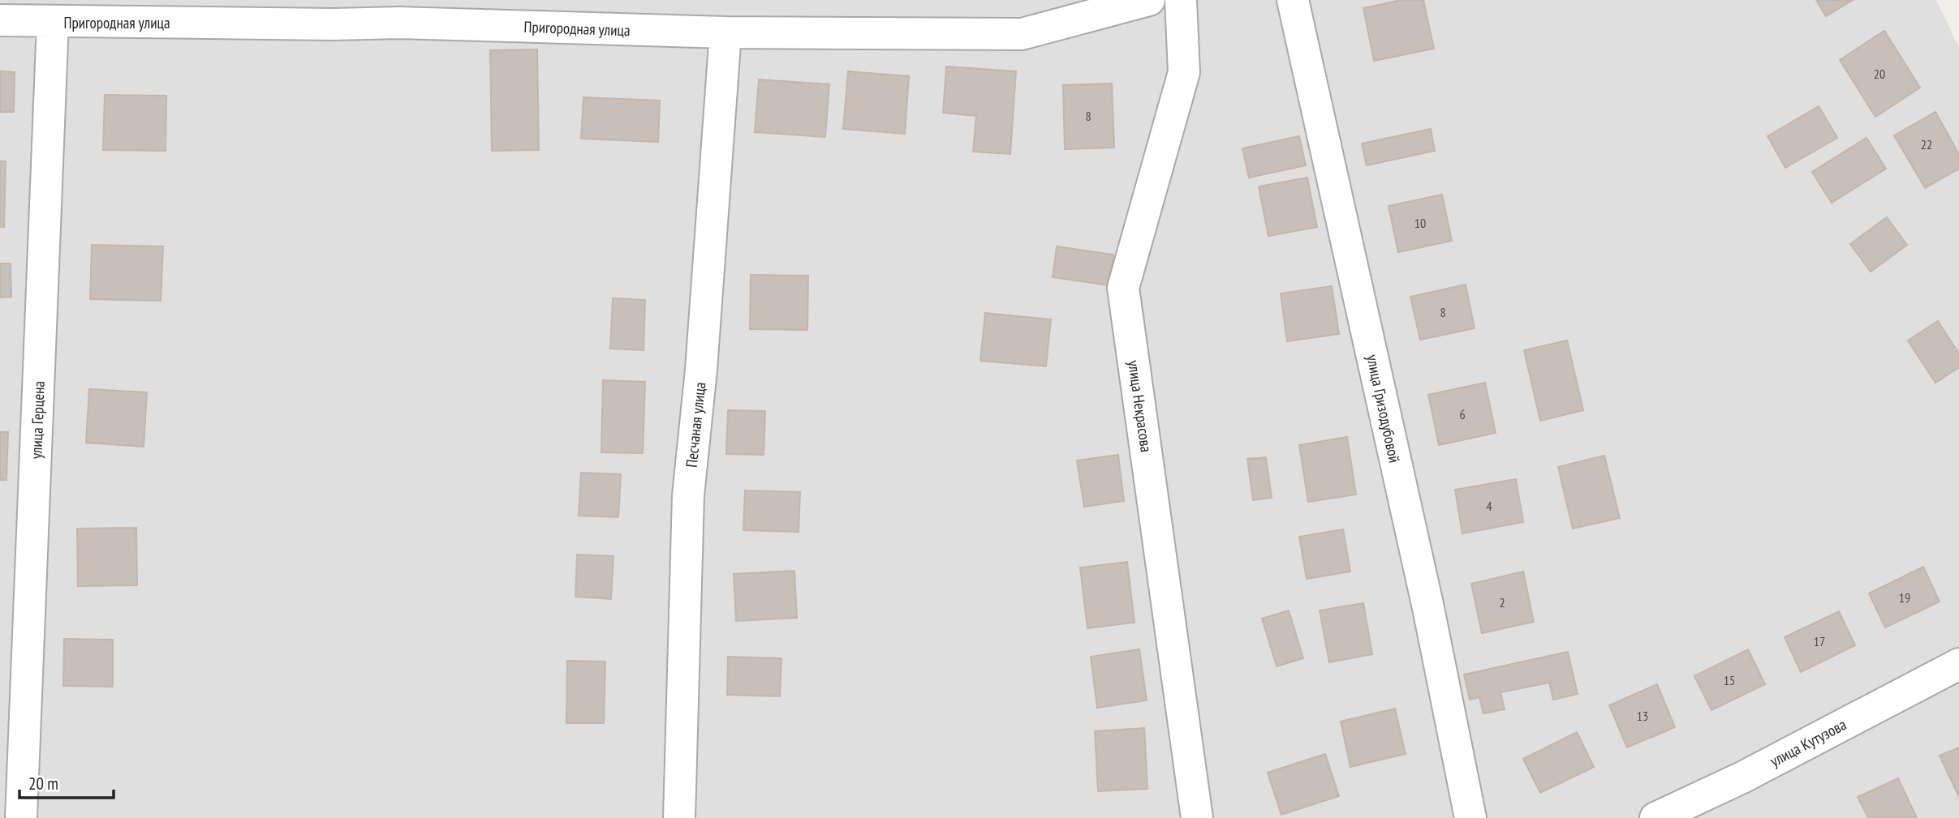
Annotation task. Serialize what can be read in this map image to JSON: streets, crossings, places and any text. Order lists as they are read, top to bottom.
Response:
{
  "streets": {
    "street": [
      "Пригородная улица",
      "улица Некрасова",
      "улица Гризодубовой",
      "улица Герцена",
      "Песчаная улица",
      "улица Кутузова"
    ]
  },
  "crossings": [
    ["Пригородная улица", "улица Герцена"],
    ["Пригородная улица", "Песчаная улица"]
  ],
  "house_numbers": [
    "20",
    "8",
    "22",
    "10",
    "8",
    "6",
    "4",
    "19",
    "2",
    "17",
    "15",
    "13"
  ],
  "scale_bar": "20 m"
}
